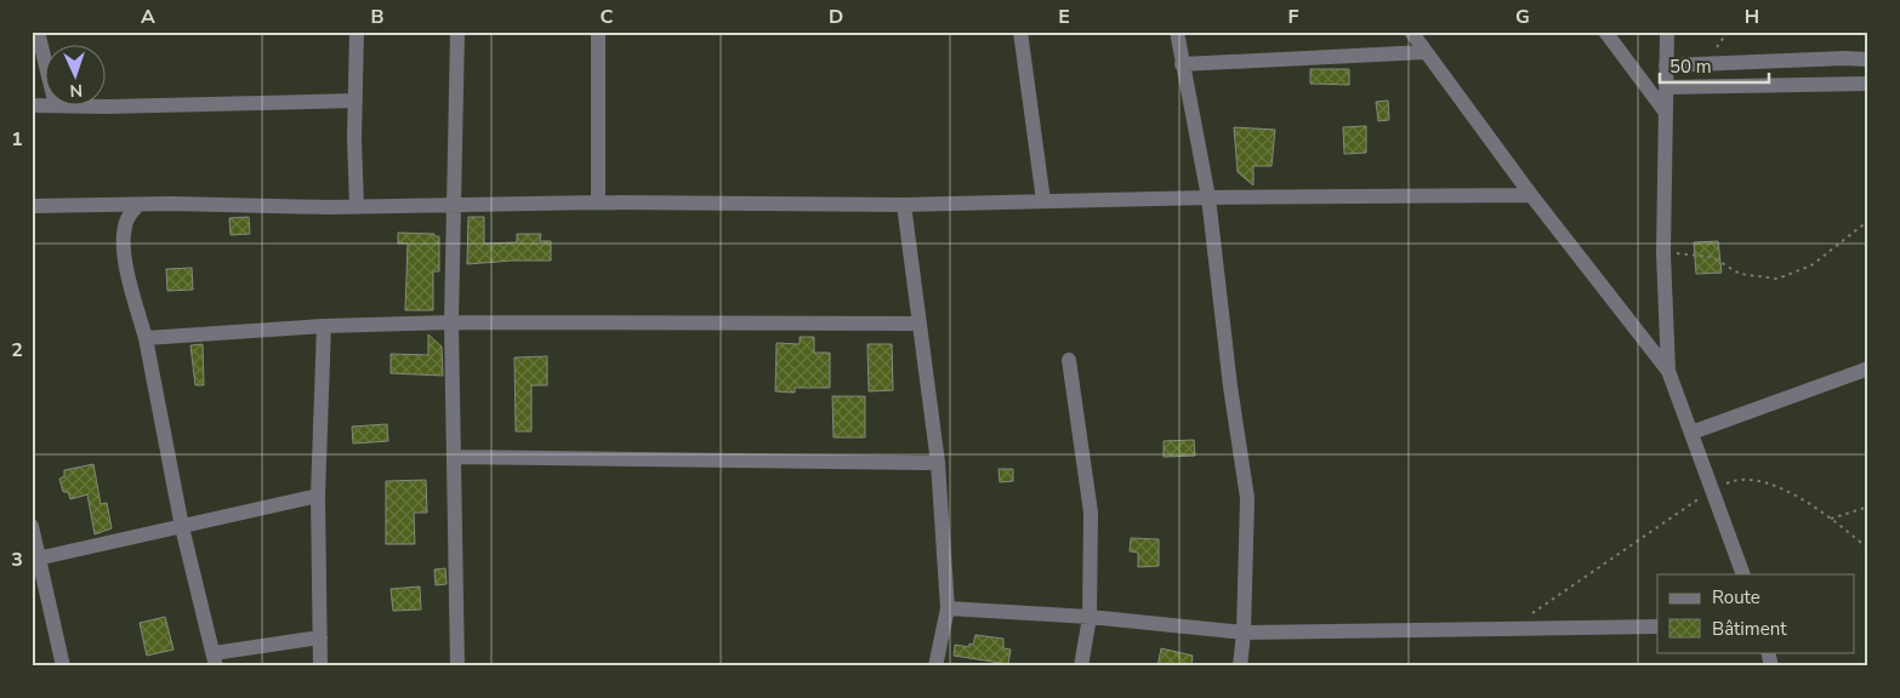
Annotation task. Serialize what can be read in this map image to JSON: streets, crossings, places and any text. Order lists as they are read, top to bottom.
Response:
{
  "legend": ["Route", "Bâtiment"],
  "scale_bar": "50 m",
  "north": "bottom",
  "grid": {
    "columns": [
      "A",
      "B",
      "C",
      "D",
      "E",
      "F",
      "G",
      "H"
    ],
    "rows": ["1", "2", "3"]
  }
}
